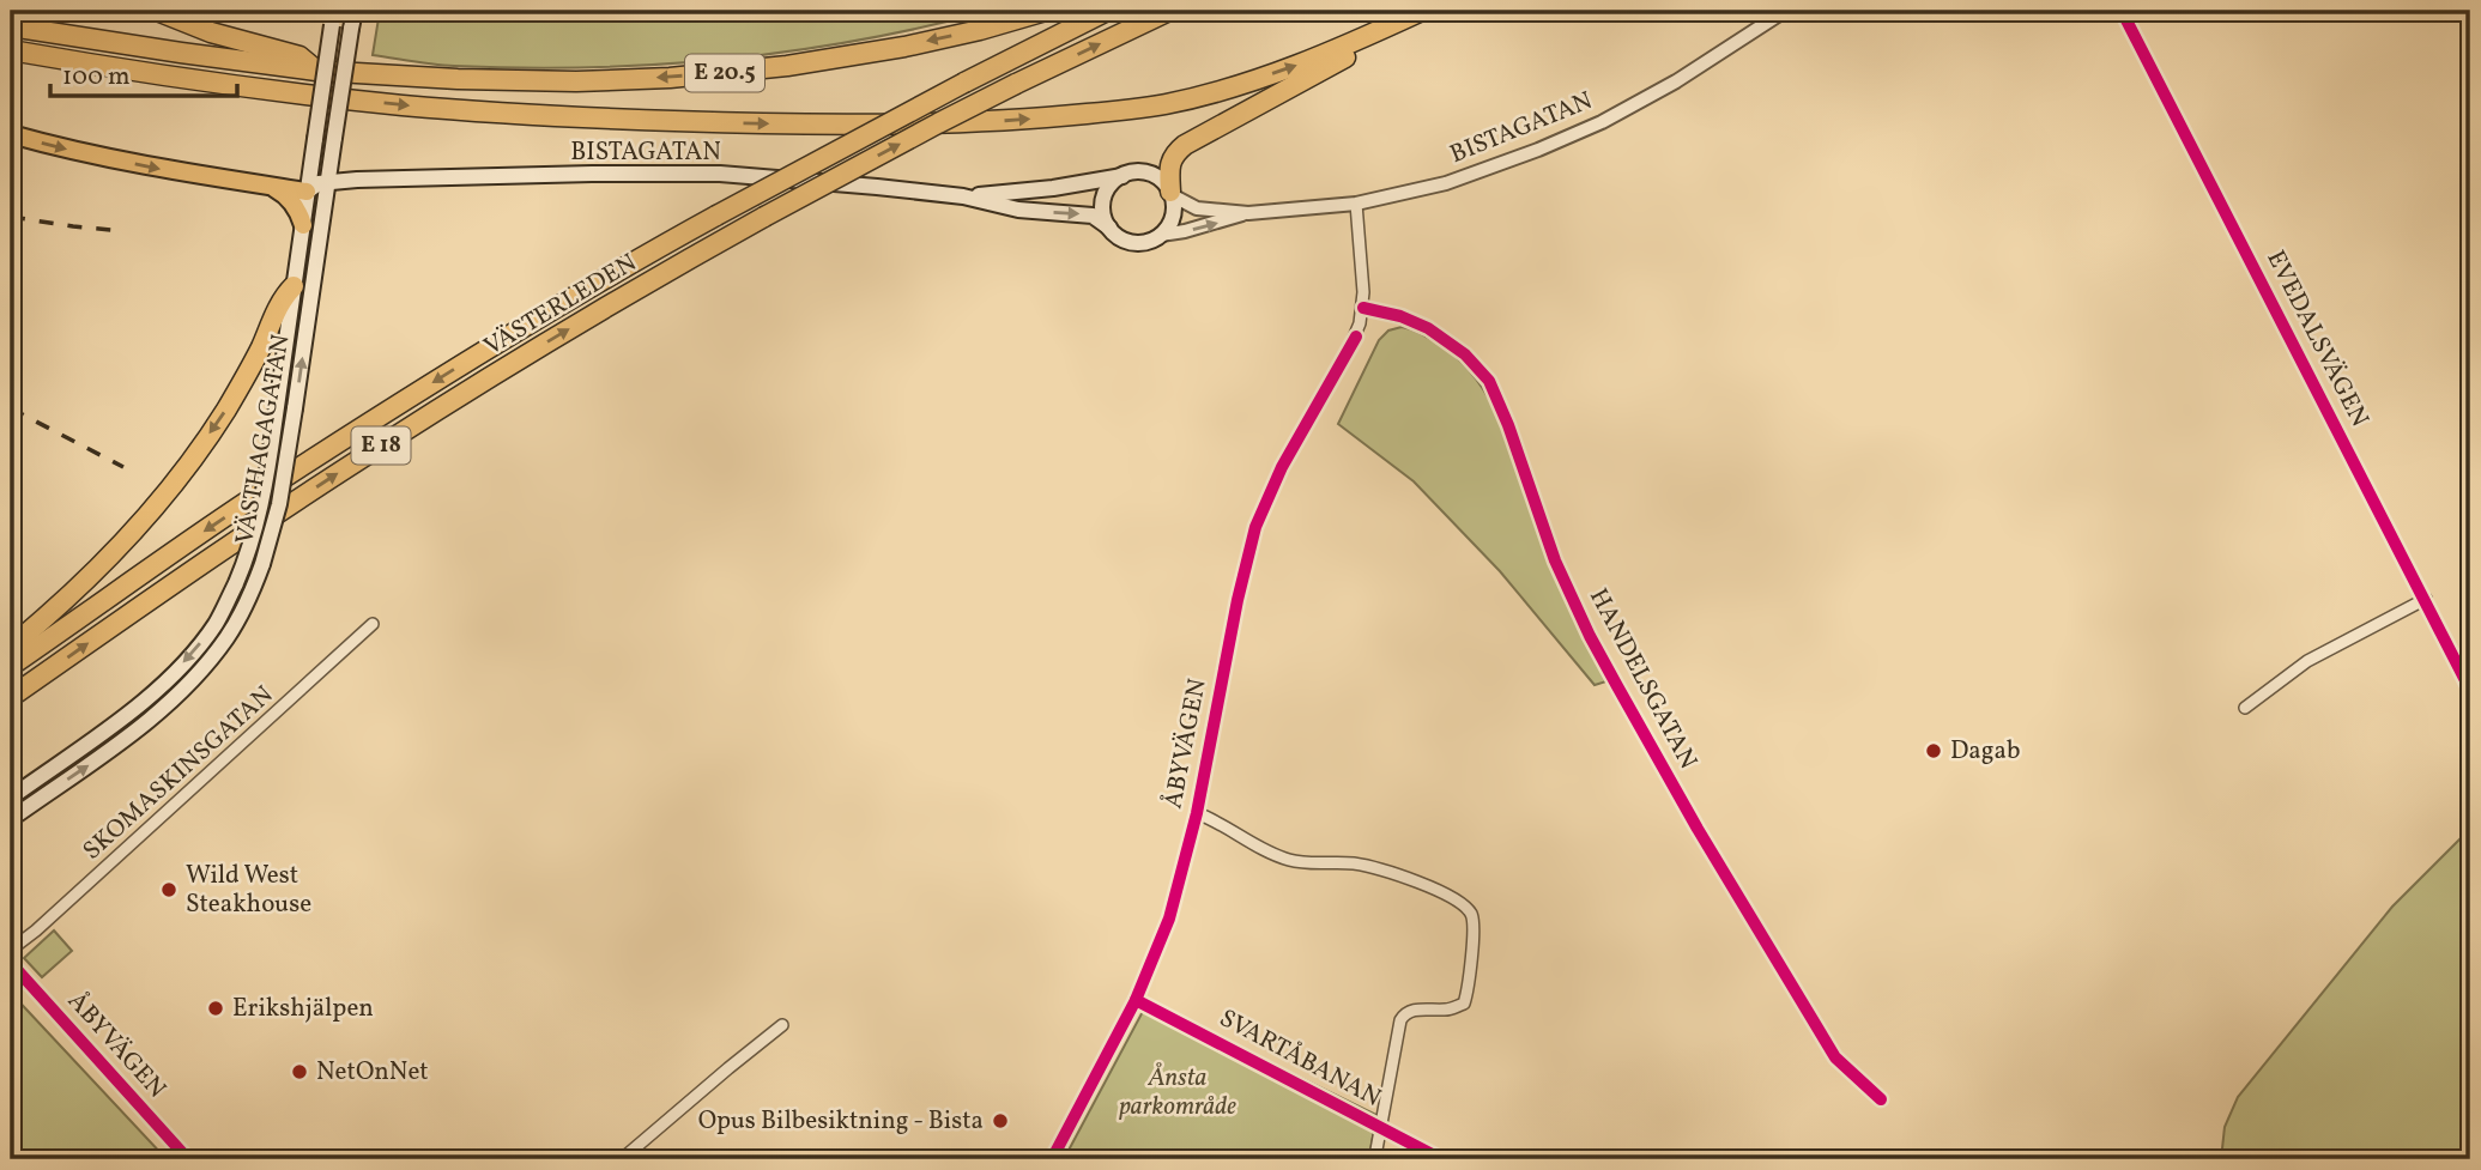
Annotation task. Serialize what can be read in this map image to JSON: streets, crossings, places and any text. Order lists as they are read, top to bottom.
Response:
{
  "streets": {
    "highway": ["E 20.5", "VÄSTERLEDEN", "E 18"],
    "main road": ["BISTAGATAN", "VÄSTHAGAGATAN"],
    "street": [
      "EVEDALSVÄGEN",
      "HANDELSGATAN",
      "ÅBYVÄGEN",
      "SKOMASKINSGATAN"
    ],
    "cycle path": ["SVARTÅBANAN"]
  },
  "crossings": [
    ["E 20.5", "BISTAGATAN"],
    ["BISTAGATAN", "VÄSTHAGAGATAN"],
    ["BISTAGATAN", "ÅBYVÄGEN"],
    ["HANDELSGATAN", "ÅBYVÄGEN"]
  ],
  "parks": ["Ånsta parkområde"],
  "places": [
    "Dagab",
    "Wild West Steakhouse",
    "Erikshjälpen",
    "NetOnNet",
    "Opus Bilbesiktning - Bista"
  ],
  "scale_bar": "100 m"
}
